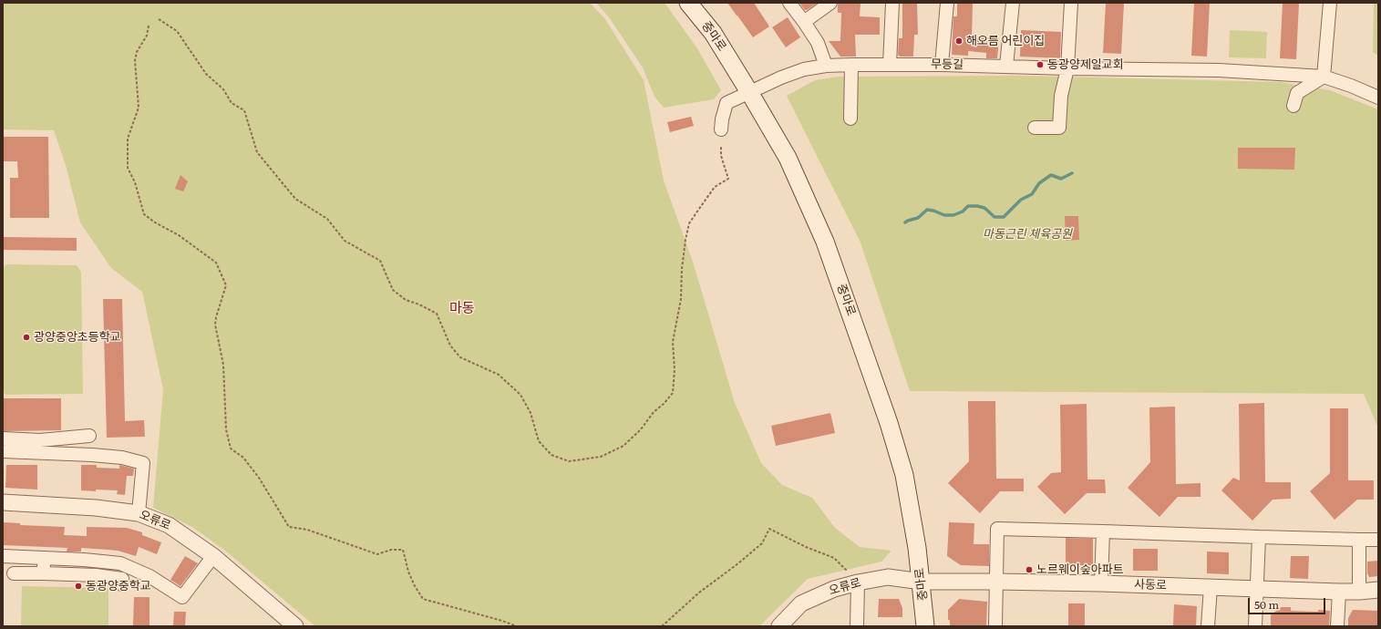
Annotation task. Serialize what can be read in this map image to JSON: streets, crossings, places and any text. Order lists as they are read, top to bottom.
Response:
{
  "streets": {
    "main road": ["중마로"],
    "street": ["무등길", "오류로", "사동로"]
  },
  "crossings": [
    ["중마로", "무등길"],
    ["중마로", "오류로"],
    ["중마로", "사동로"],
    ["오류로", "사동로"]
  ],
  "districts": ["마동"],
  "parks": ["마동근린 체육공원"],
  "places": [
    "해오름 어린이집",
    "동광양제일교회",
    "광양중앙초등학교",
    "노르웨이숲아파트",
    "동광양중학교"
  ],
  "scale_bar": "50 m"
}
